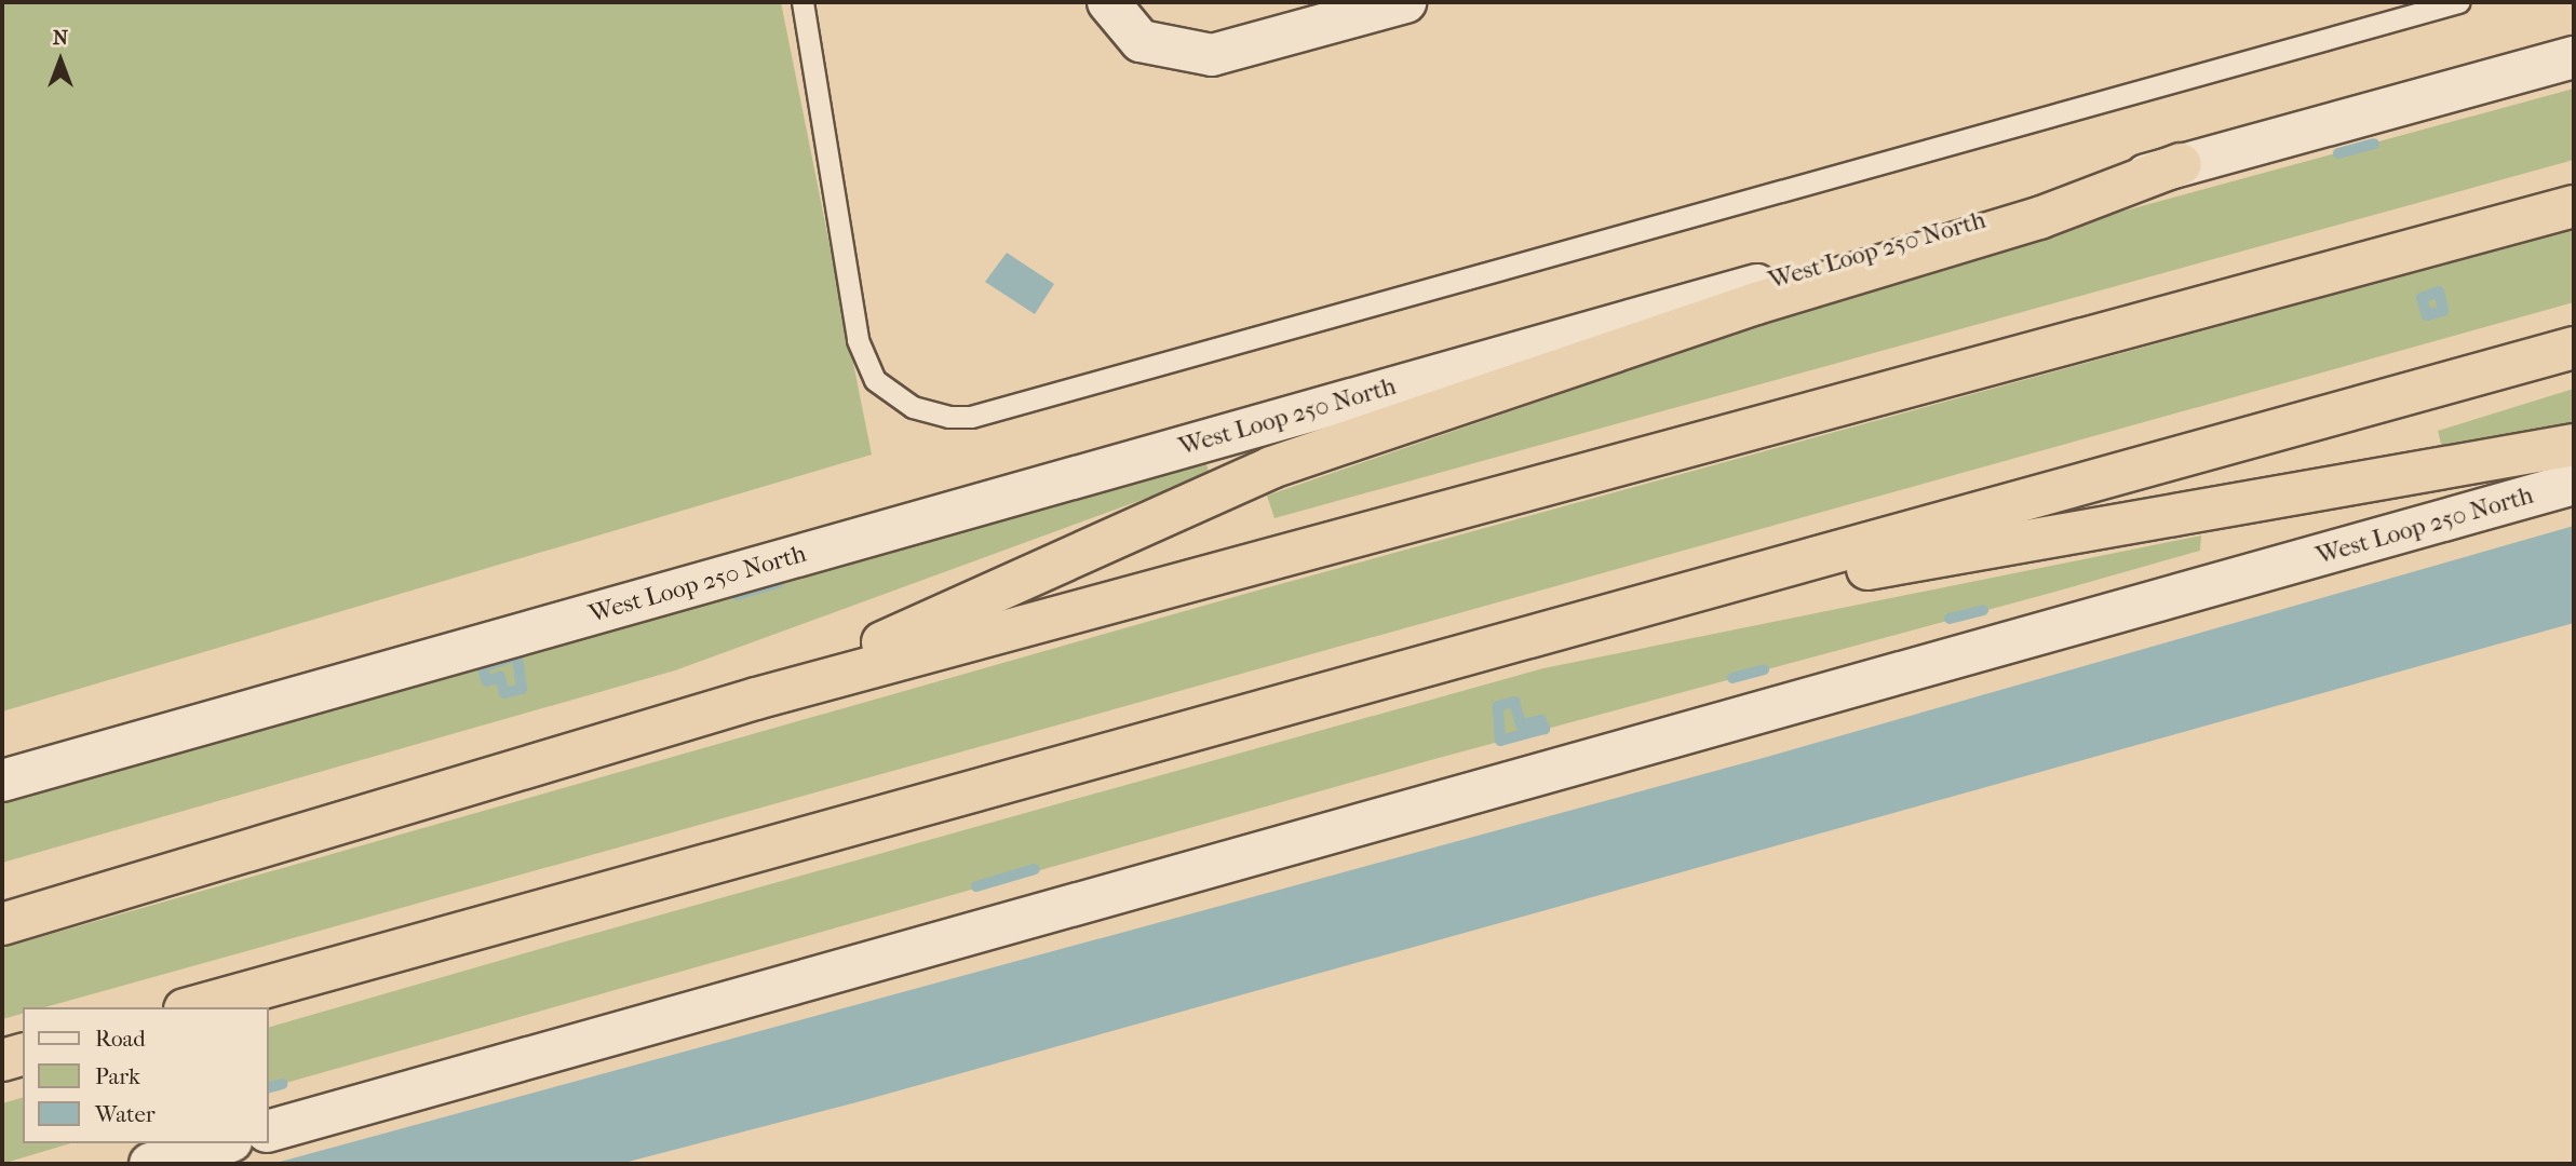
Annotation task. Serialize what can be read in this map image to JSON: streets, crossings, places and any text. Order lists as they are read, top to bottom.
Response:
{
  "streets": {
    "main road": ["West Loop 250 North"]
  },
  "legend": ["Road", "Park", "Water"],
  "north": "top"
}
